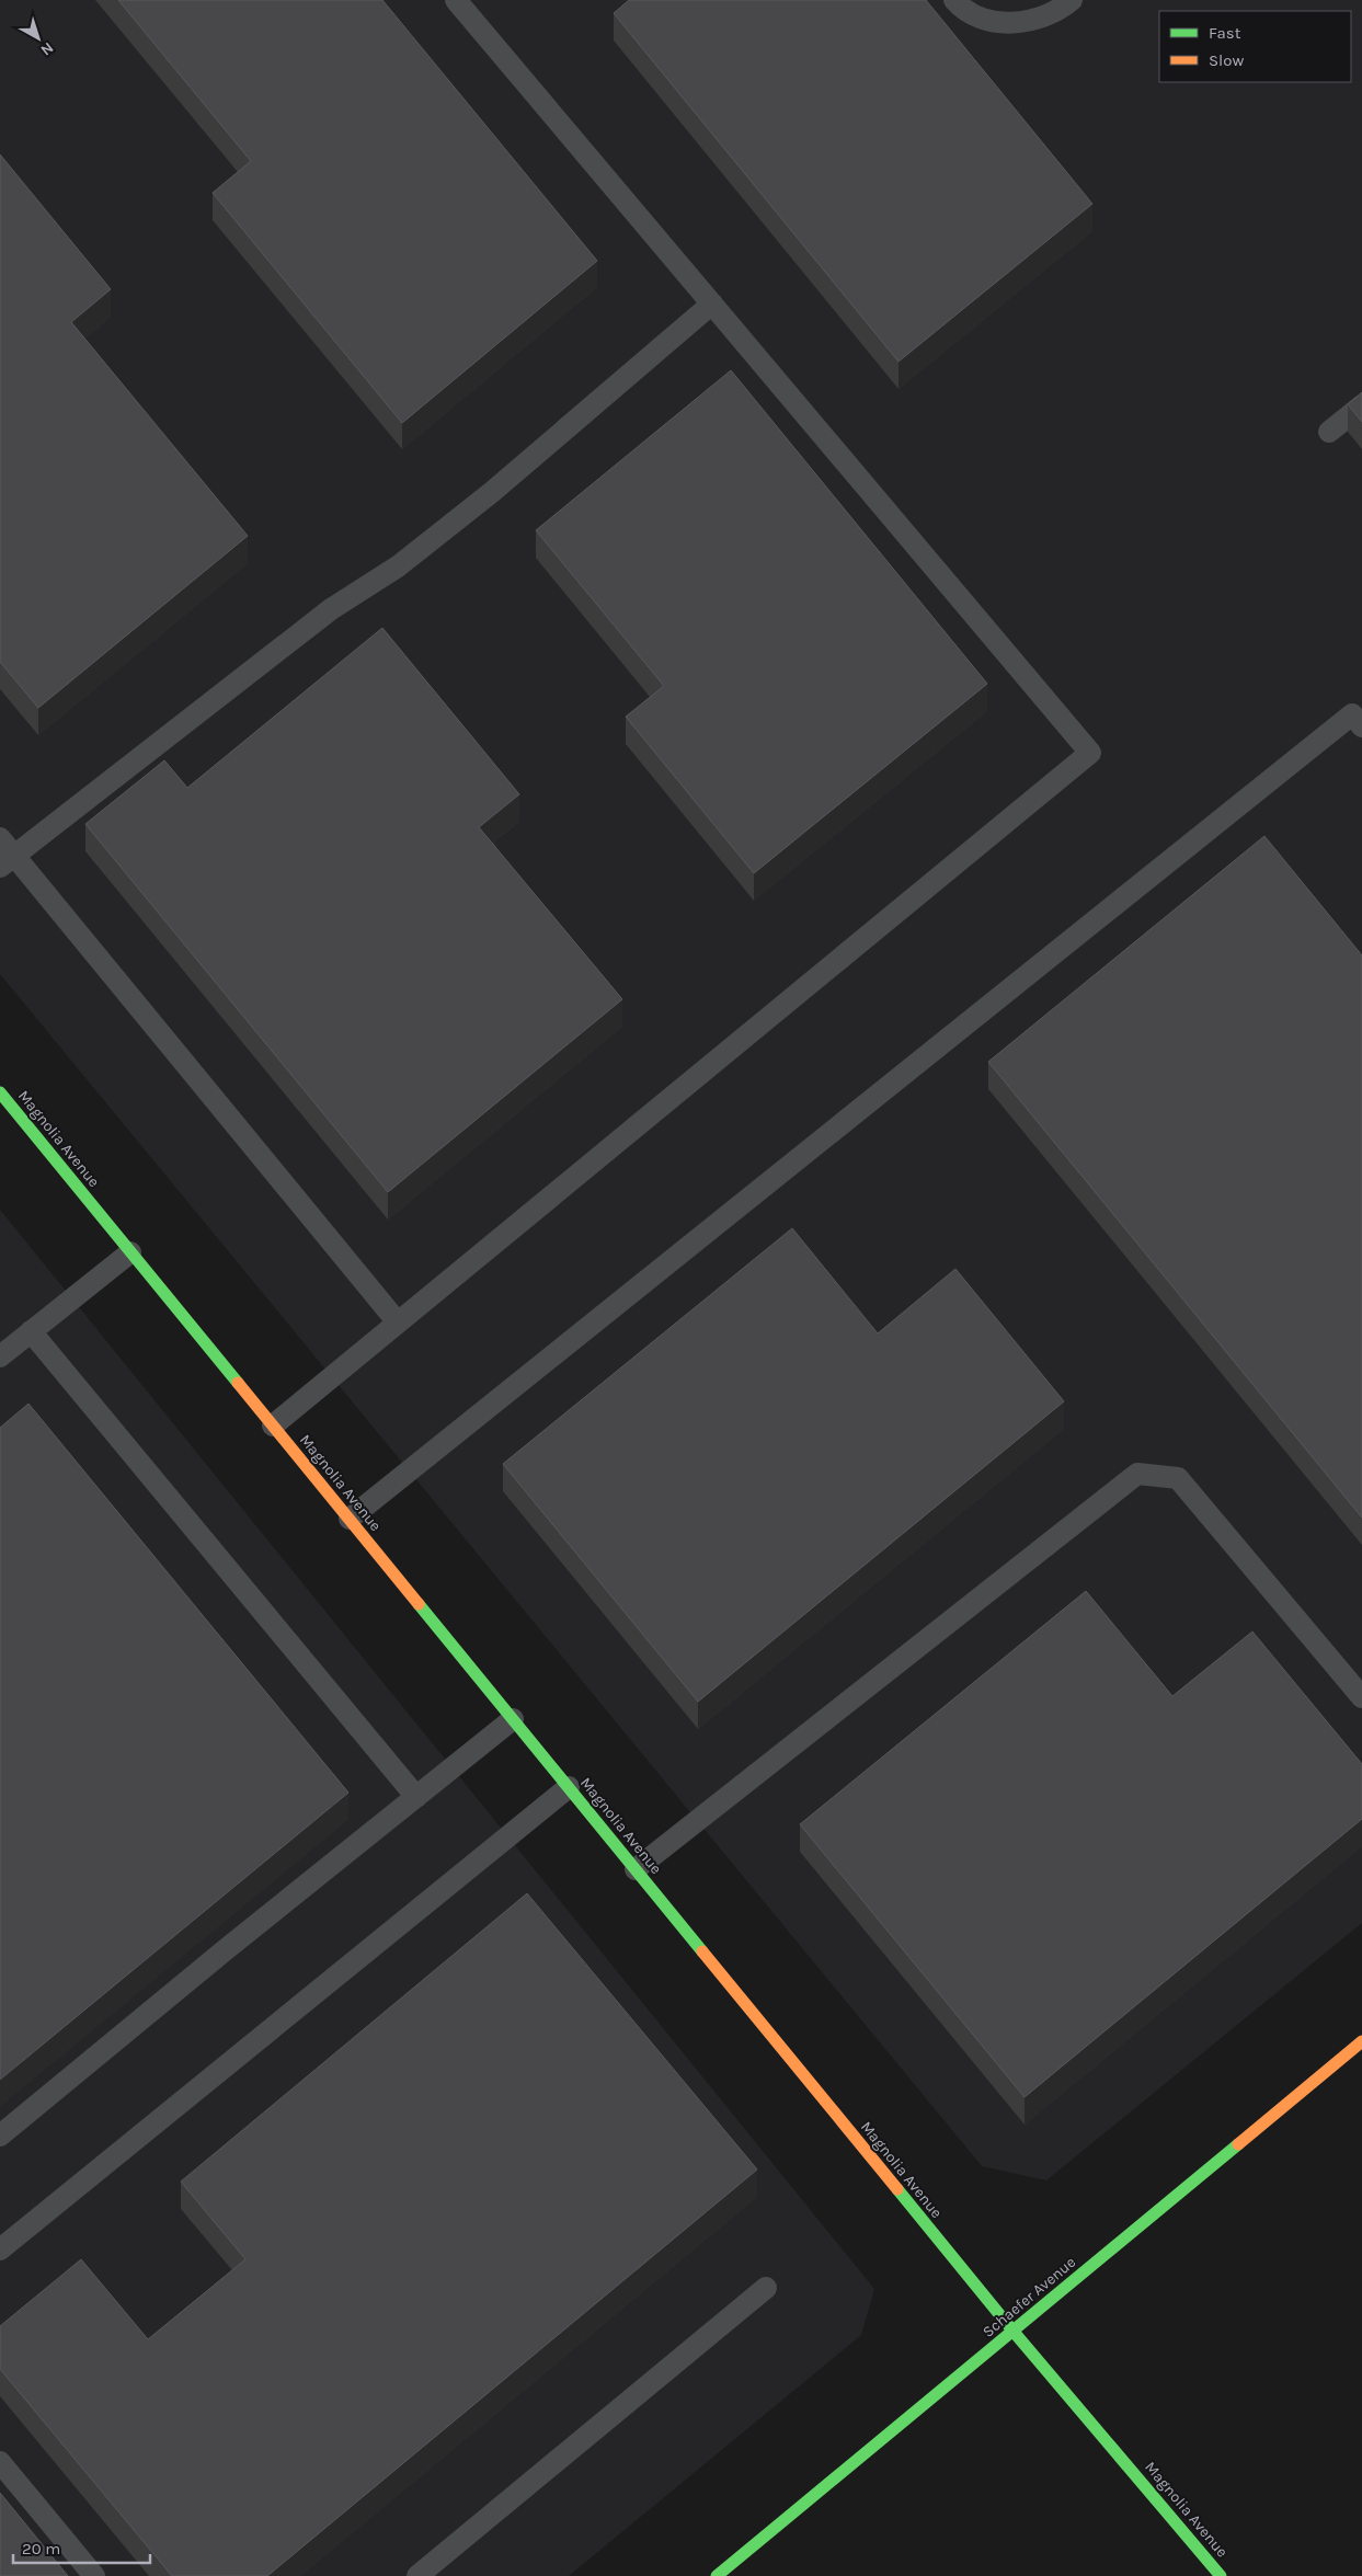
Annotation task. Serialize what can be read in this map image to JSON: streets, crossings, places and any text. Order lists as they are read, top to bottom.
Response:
{
  "streets": {
    "street": ["Magnolia Avenue", "Schaefer Avenue"]
  },
  "crossings": [
    ["Magnolia Avenue", "Schaefer Avenue"]
  ],
  "legend": ["Fast", "Slow"],
  "scale_bar": "20 m",
  "north": "bottom right"
}
